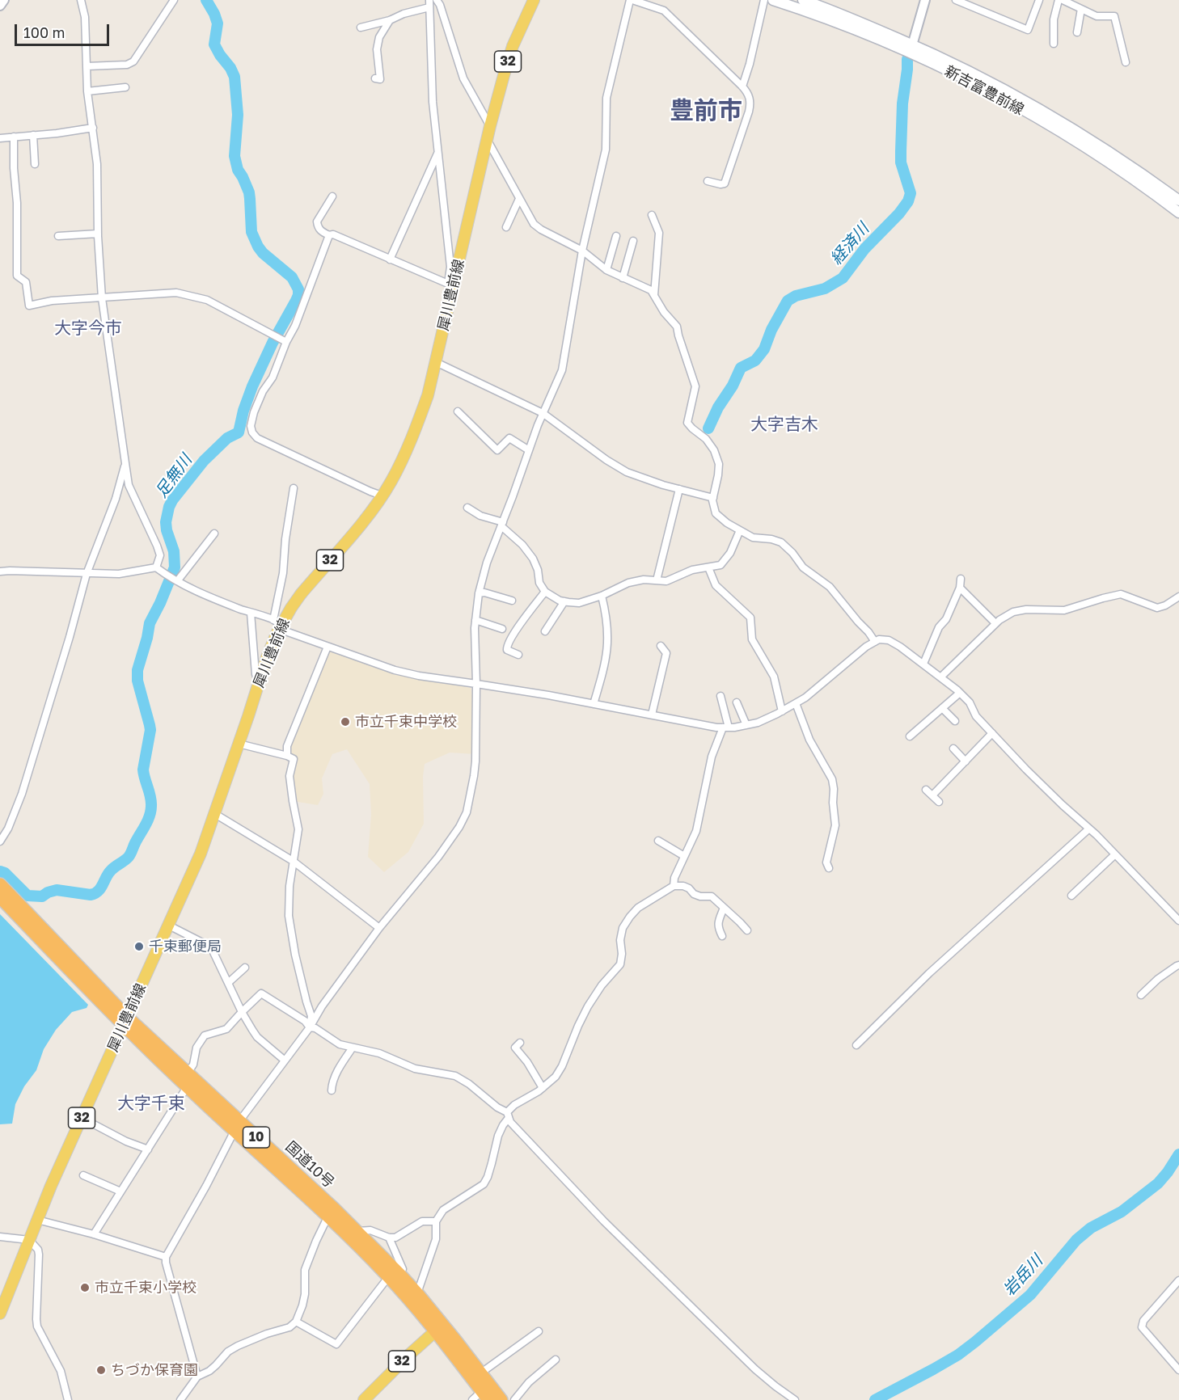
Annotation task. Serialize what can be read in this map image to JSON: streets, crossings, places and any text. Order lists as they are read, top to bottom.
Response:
{
  "streets": {
    "highway": ["10", "国道10号"],
    "main road": ["32", "新吉富豊前線", "犀川豊前線"]
  },
  "crossings": [
    ["32", "国道10号"],
    ["犀川豊前線", "国道10号"]
  ],
  "districts": [
    "豊前市",
    "大字今市",
    "大字吉木",
    "大字千束"
  ],
  "water": ["経済川", "足無川", "岩岳川"],
  "places": [
    "市立千束中学校",
    "千束郵便局",
    "市立千束小学校",
    "ちづか保育園"
  ],
  "scale_bar": "100 m"
}
